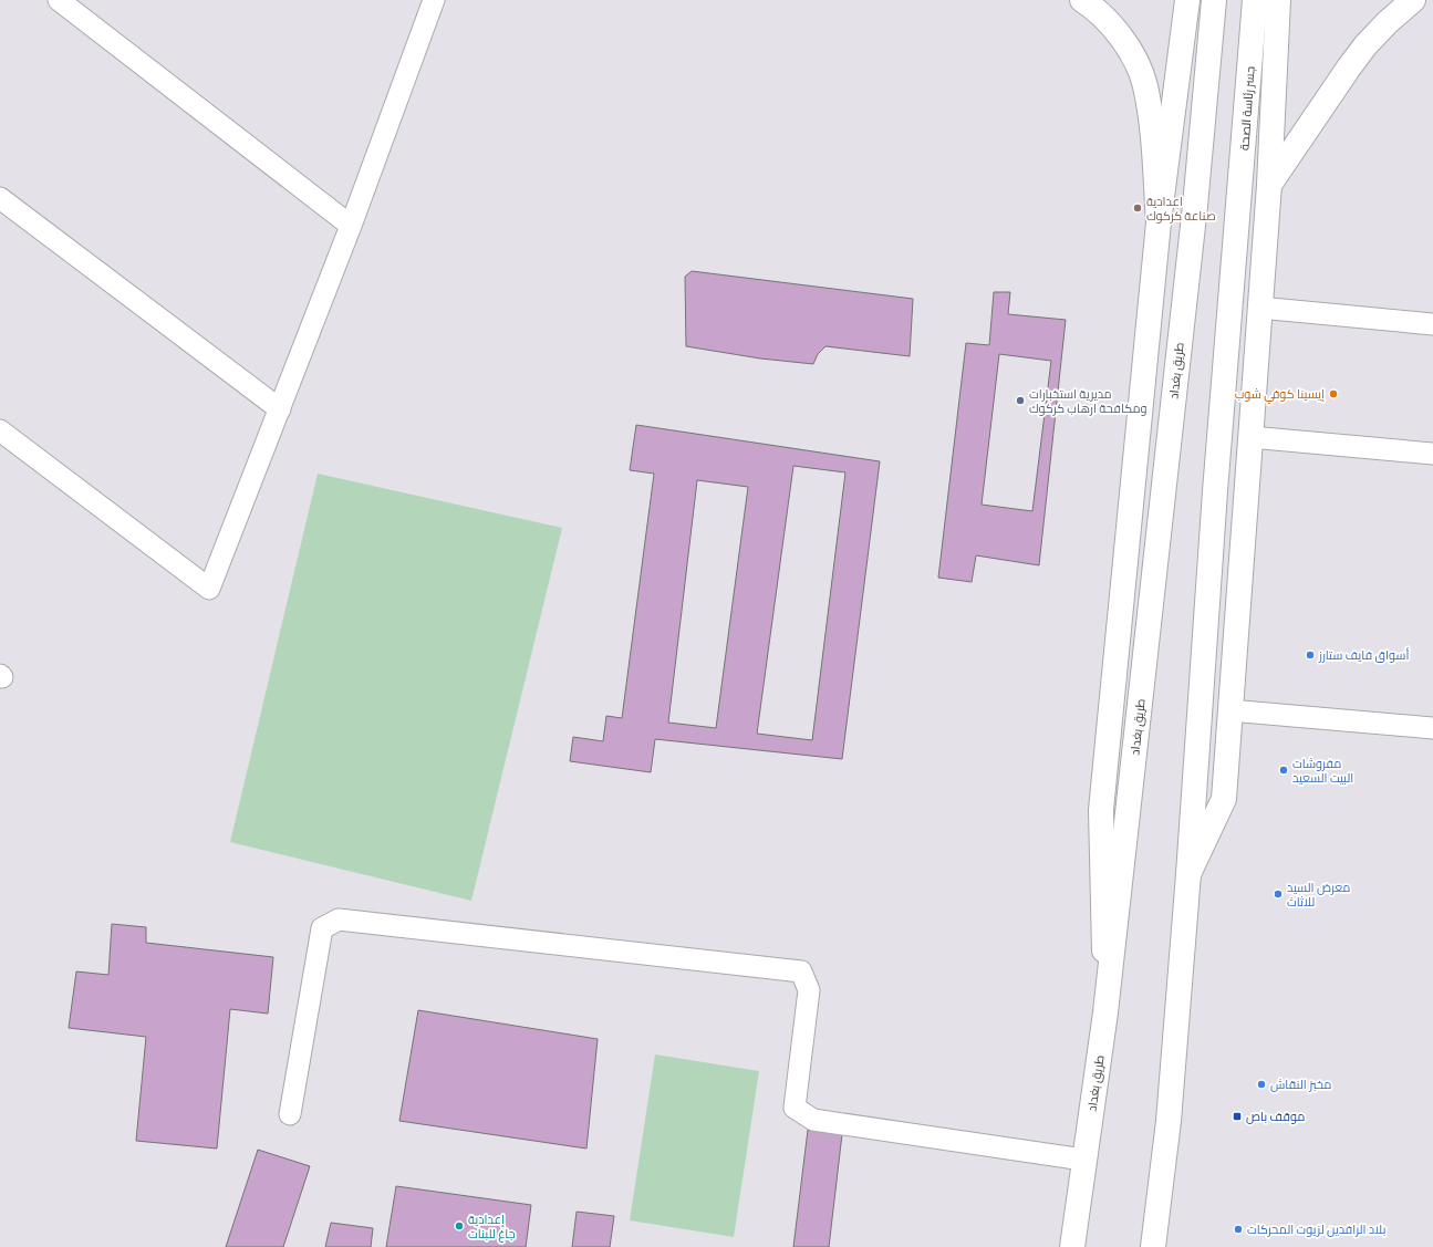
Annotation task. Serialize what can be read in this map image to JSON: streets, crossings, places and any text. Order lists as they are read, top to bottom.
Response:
{
  "streets": {
    "main road": ["جسر رئاسة الصحة", "طريق بغداد"]
  },
  "places": {
    "other": [
      "اعدادية صناعة كركوك",
      "إيسينا كوفي شوب",
      "مديرية استخبارات ومكافحة ارهاب كركوك",
      "أسواق فايف ستارز",
      "مفروشات البيت السعيد",
      "معرض السيد للاثاث",
      "مخبز النقاش",
      "إعدادية جاغ للبنات",
      "بلاد الرافدين لزيوت المحركات"
    ],
    "transit": ["موقف باص"]
  }
}
